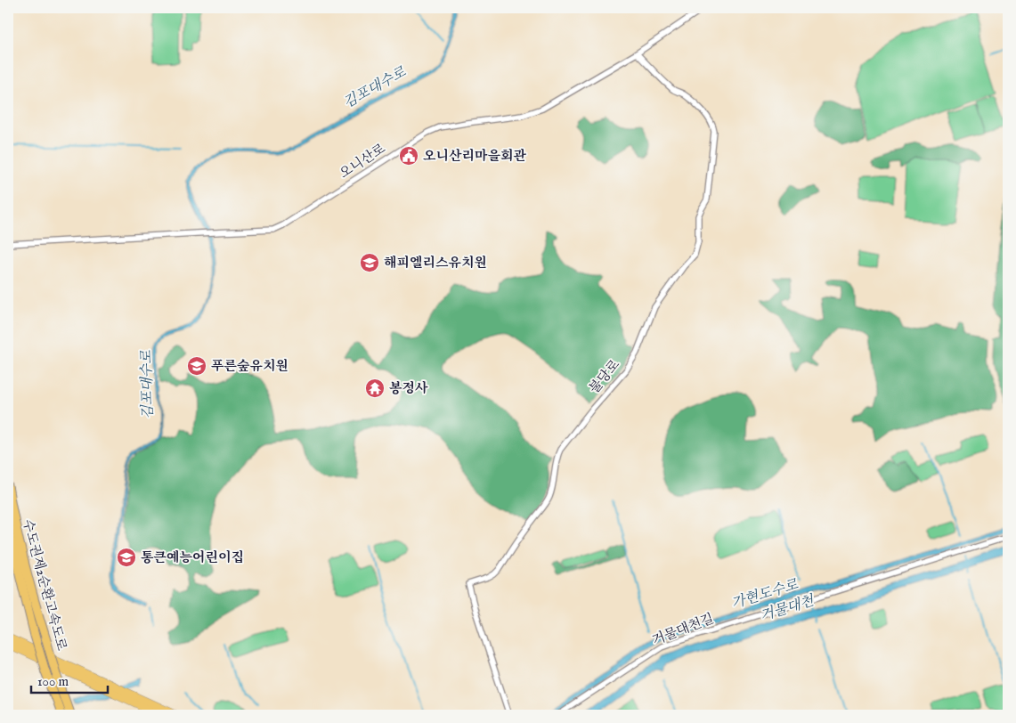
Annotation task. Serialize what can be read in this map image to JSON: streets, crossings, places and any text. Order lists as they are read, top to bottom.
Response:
{
  "streets": {
    "highway": ["수도권제2순환고속도로"],
    "street": ["오니산로", "불당로", "거물대천길"]
  },
  "crossings": [
    ["오니산로", "불당로"]
  ],
  "water": ["김포대수로", "가현도수로", "거물대천"],
  "places": {
    "public building": ["오니산리마을회관"],
    "school or university": ["해피엘리스유치원", "푸른숲유치원", "통큰예능어린이집"],
    "temple": ["봉정사"]
  },
  "scale_bar": "100 m"
}
